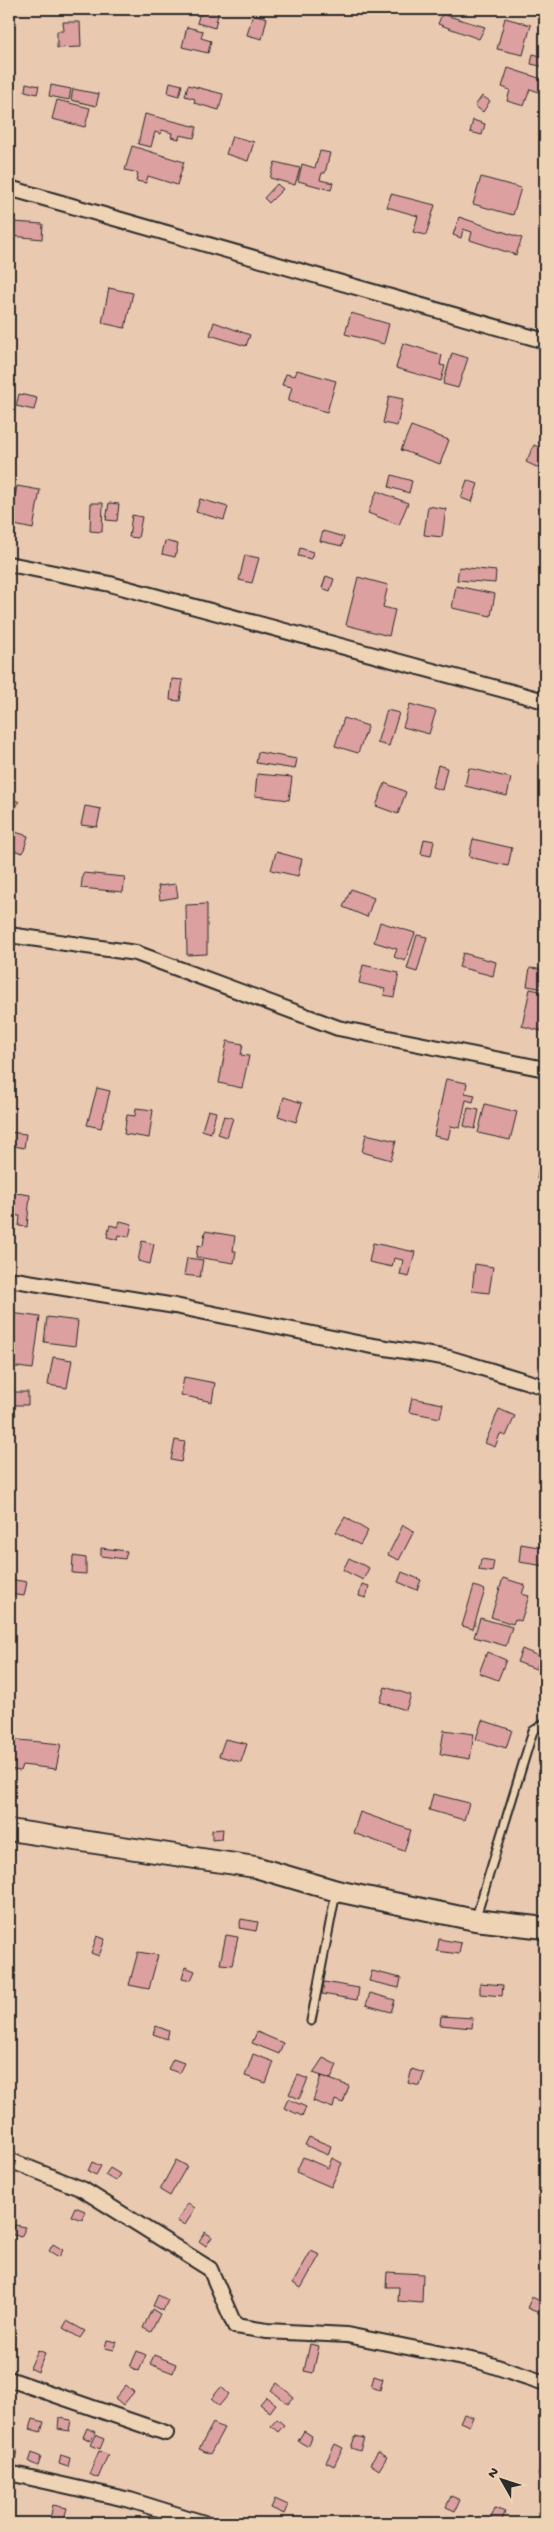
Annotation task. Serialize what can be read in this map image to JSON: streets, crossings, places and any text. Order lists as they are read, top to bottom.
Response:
{
  "north": "top left"
}
